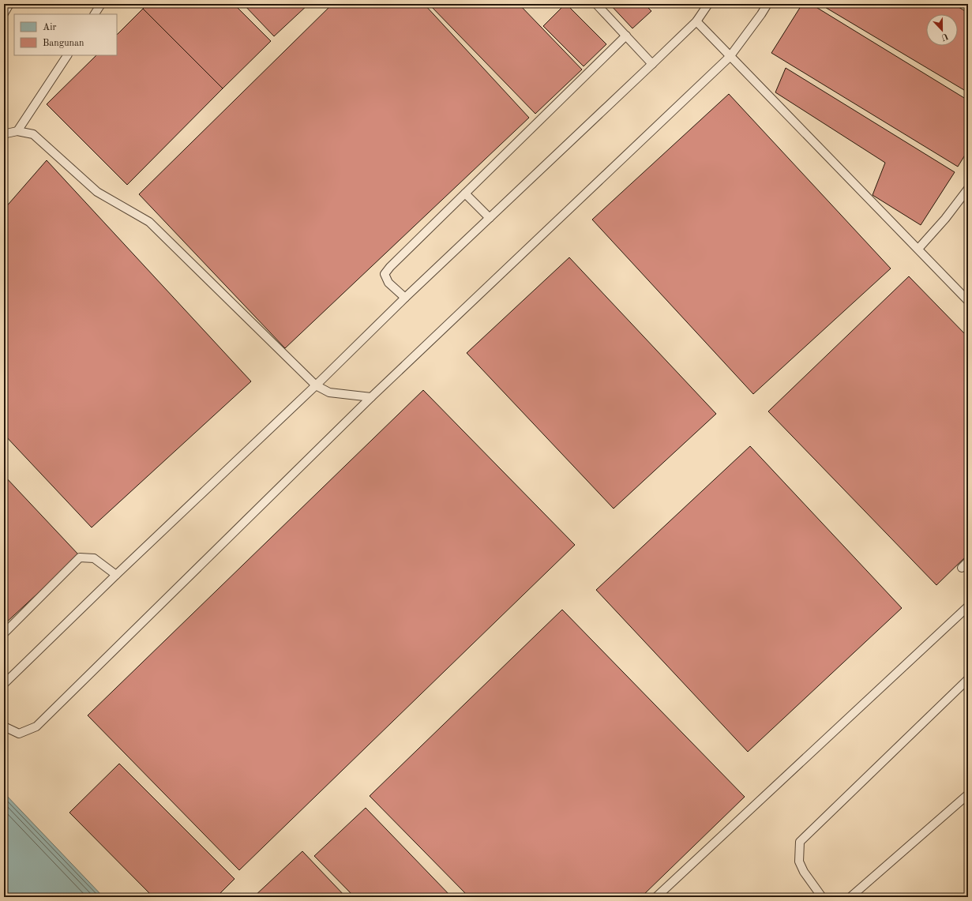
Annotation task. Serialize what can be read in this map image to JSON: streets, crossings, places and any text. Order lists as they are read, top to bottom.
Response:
{
  "legend": ["Air", "Bangunan"],
  "north": "bottom"
}
